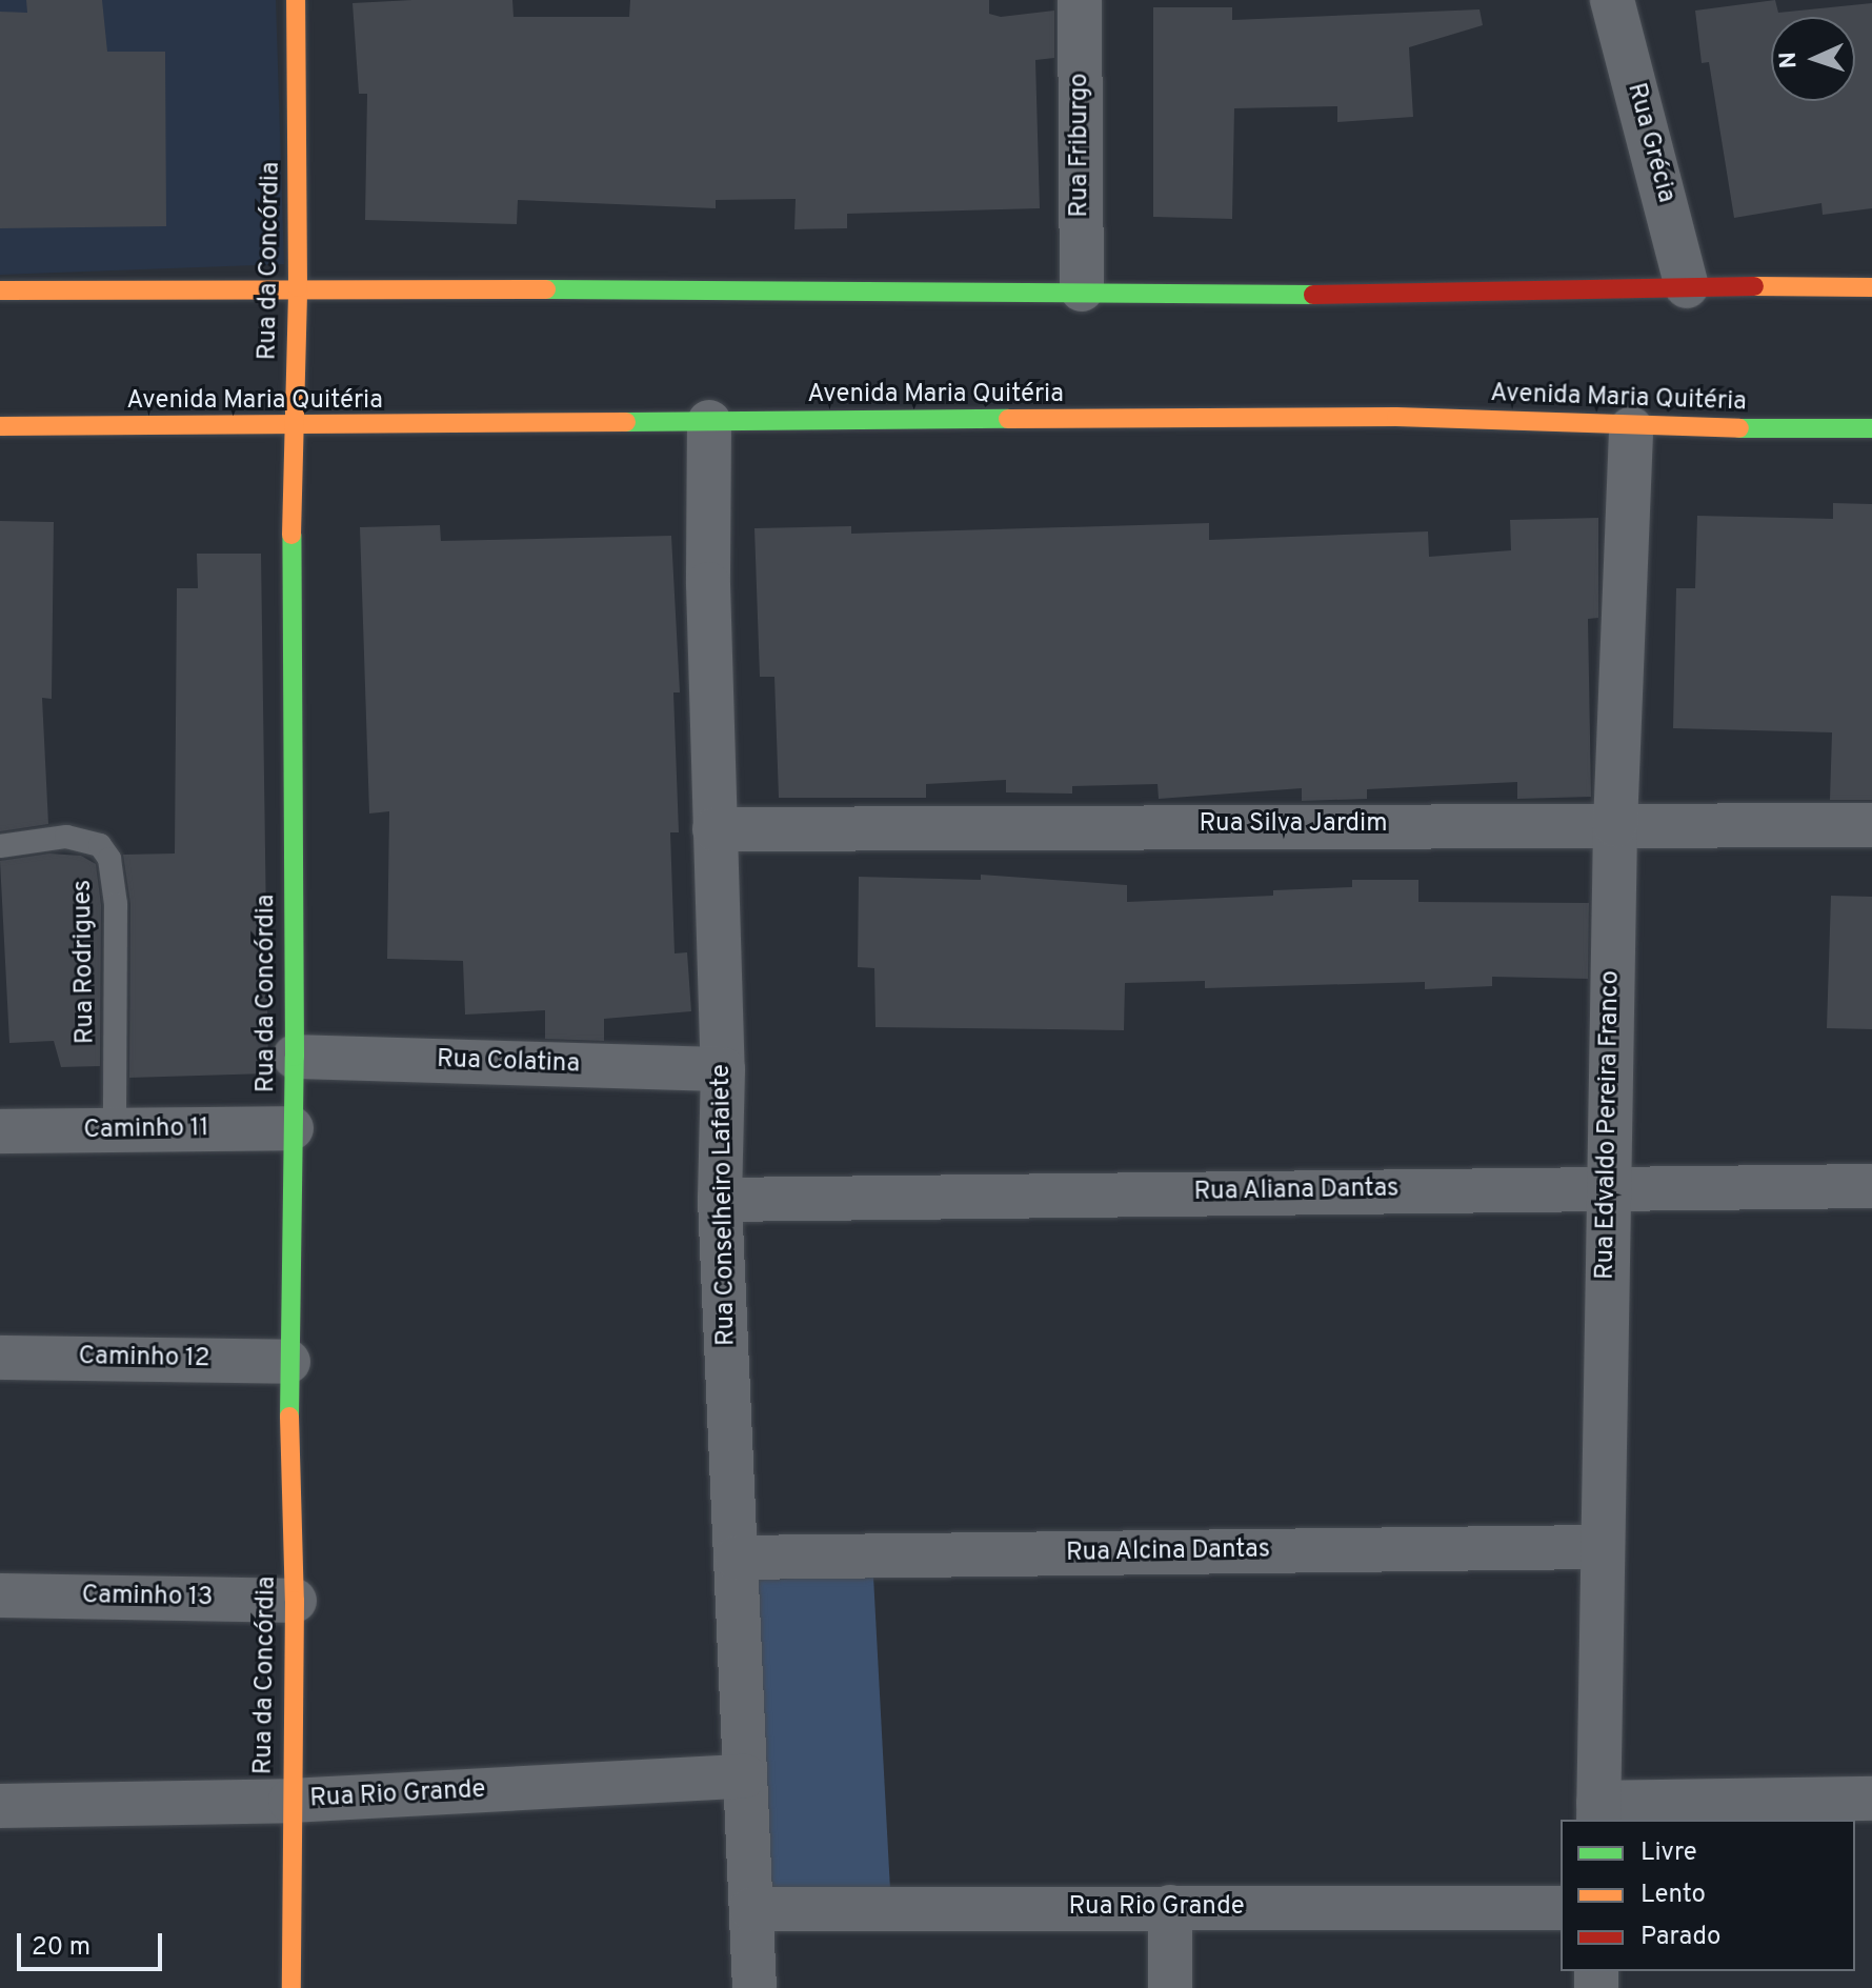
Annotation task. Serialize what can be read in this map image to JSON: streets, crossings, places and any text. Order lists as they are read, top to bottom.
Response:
{
  "streets": {
    "main road": ["Rua da Concórdia", "Avenida Maria Quitéria"],
    "street": [
      "Rua Grécia",
      "Rua Friburgo",
      "Rua Silva Jardim",
      "Rua Colatina",
      "Rua Edvaldo Pereira Franco",
      "Caminho 11",
      "Rua Aliana Dantas",
      "Rua Conselheiro Lafaiete",
      "Caminho 12",
      "Rua Alcina Dantas",
      "Caminho 13",
      "Rua Rio Grande"
    ],
    "lane": ["Rua Rodrigues"]
  },
  "crossings": [
    ["Rua da Concórdia", "Avenida Maria Quitéria"],
    ["Rua da Concórdia", "Rua Colatina"],
    ["Rua da Concórdia", "Caminho 11"],
    ["Rua da Concórdia", "Caminho 12"],
    ["Rua da Concórdia", "Caminho 13"],
    ["Rua da Concórdia", "Rua Rio Grande"],
    ["Avenida Maria Quitéria", "Rua Edvaldo Pereira Franco"],
    ["Avenida Maria Quitéria", "Rua Conselheiro Lafaiete"],
    ["Rua Silva Jardim", "Rua Edvaldo Pereira Franco"],
    ["Rua Silva Jardim", "Rua Conselheiro Lafaiete"],
    ["Rua Rodrigues", "Caminho 11"],
    ["Rua Colatina", "Rua Conselheiro Lafaiete"],
    ["Rua Edvaldo Pereira Franco", "Rua Aliana Dantas"],
    ["Rua Edvaldo Pereira Franco", "Rua Alcina Dantas"],
    ["Rua Aliana Dantas", "Rua Conselheiro Lafaiete"],
    ["Rua Conselheiro Lafaiete", "Rua Alcina Dantas"],
    ["Rua Conselheiro Lafaiete", "Rua Rio Grande"]
  ],
  "legend": ["Livre", "Lento", "Parado"],
  "scale_bar": "20 m",
  "north": "left"
}
